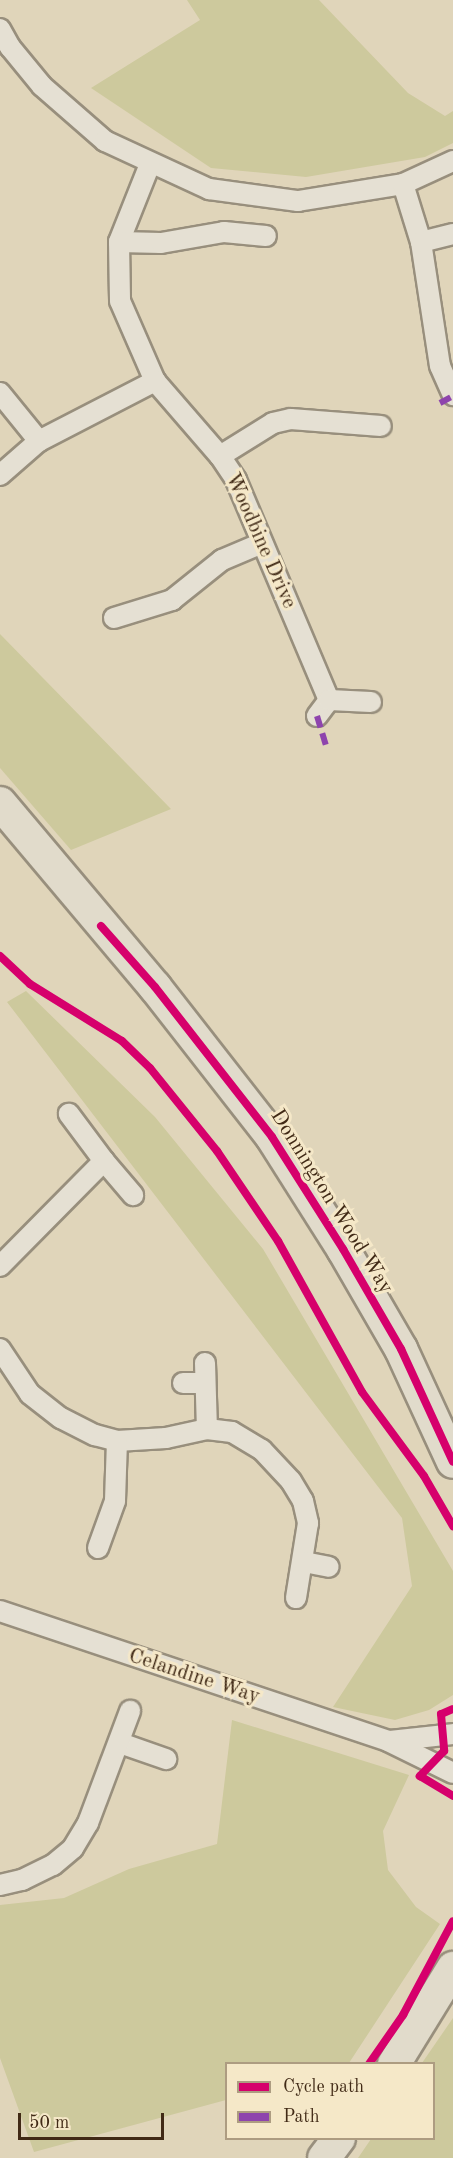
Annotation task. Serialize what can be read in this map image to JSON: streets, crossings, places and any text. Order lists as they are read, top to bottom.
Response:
{
  "streets": {
    "main road": ["Donnington Wood Way"],
    "street": ["Woodbine Drive", "Celandine Way"]
  },
  "legend": ["Cycle path", "Path"],
  "scale_bar": "50 m"
}
